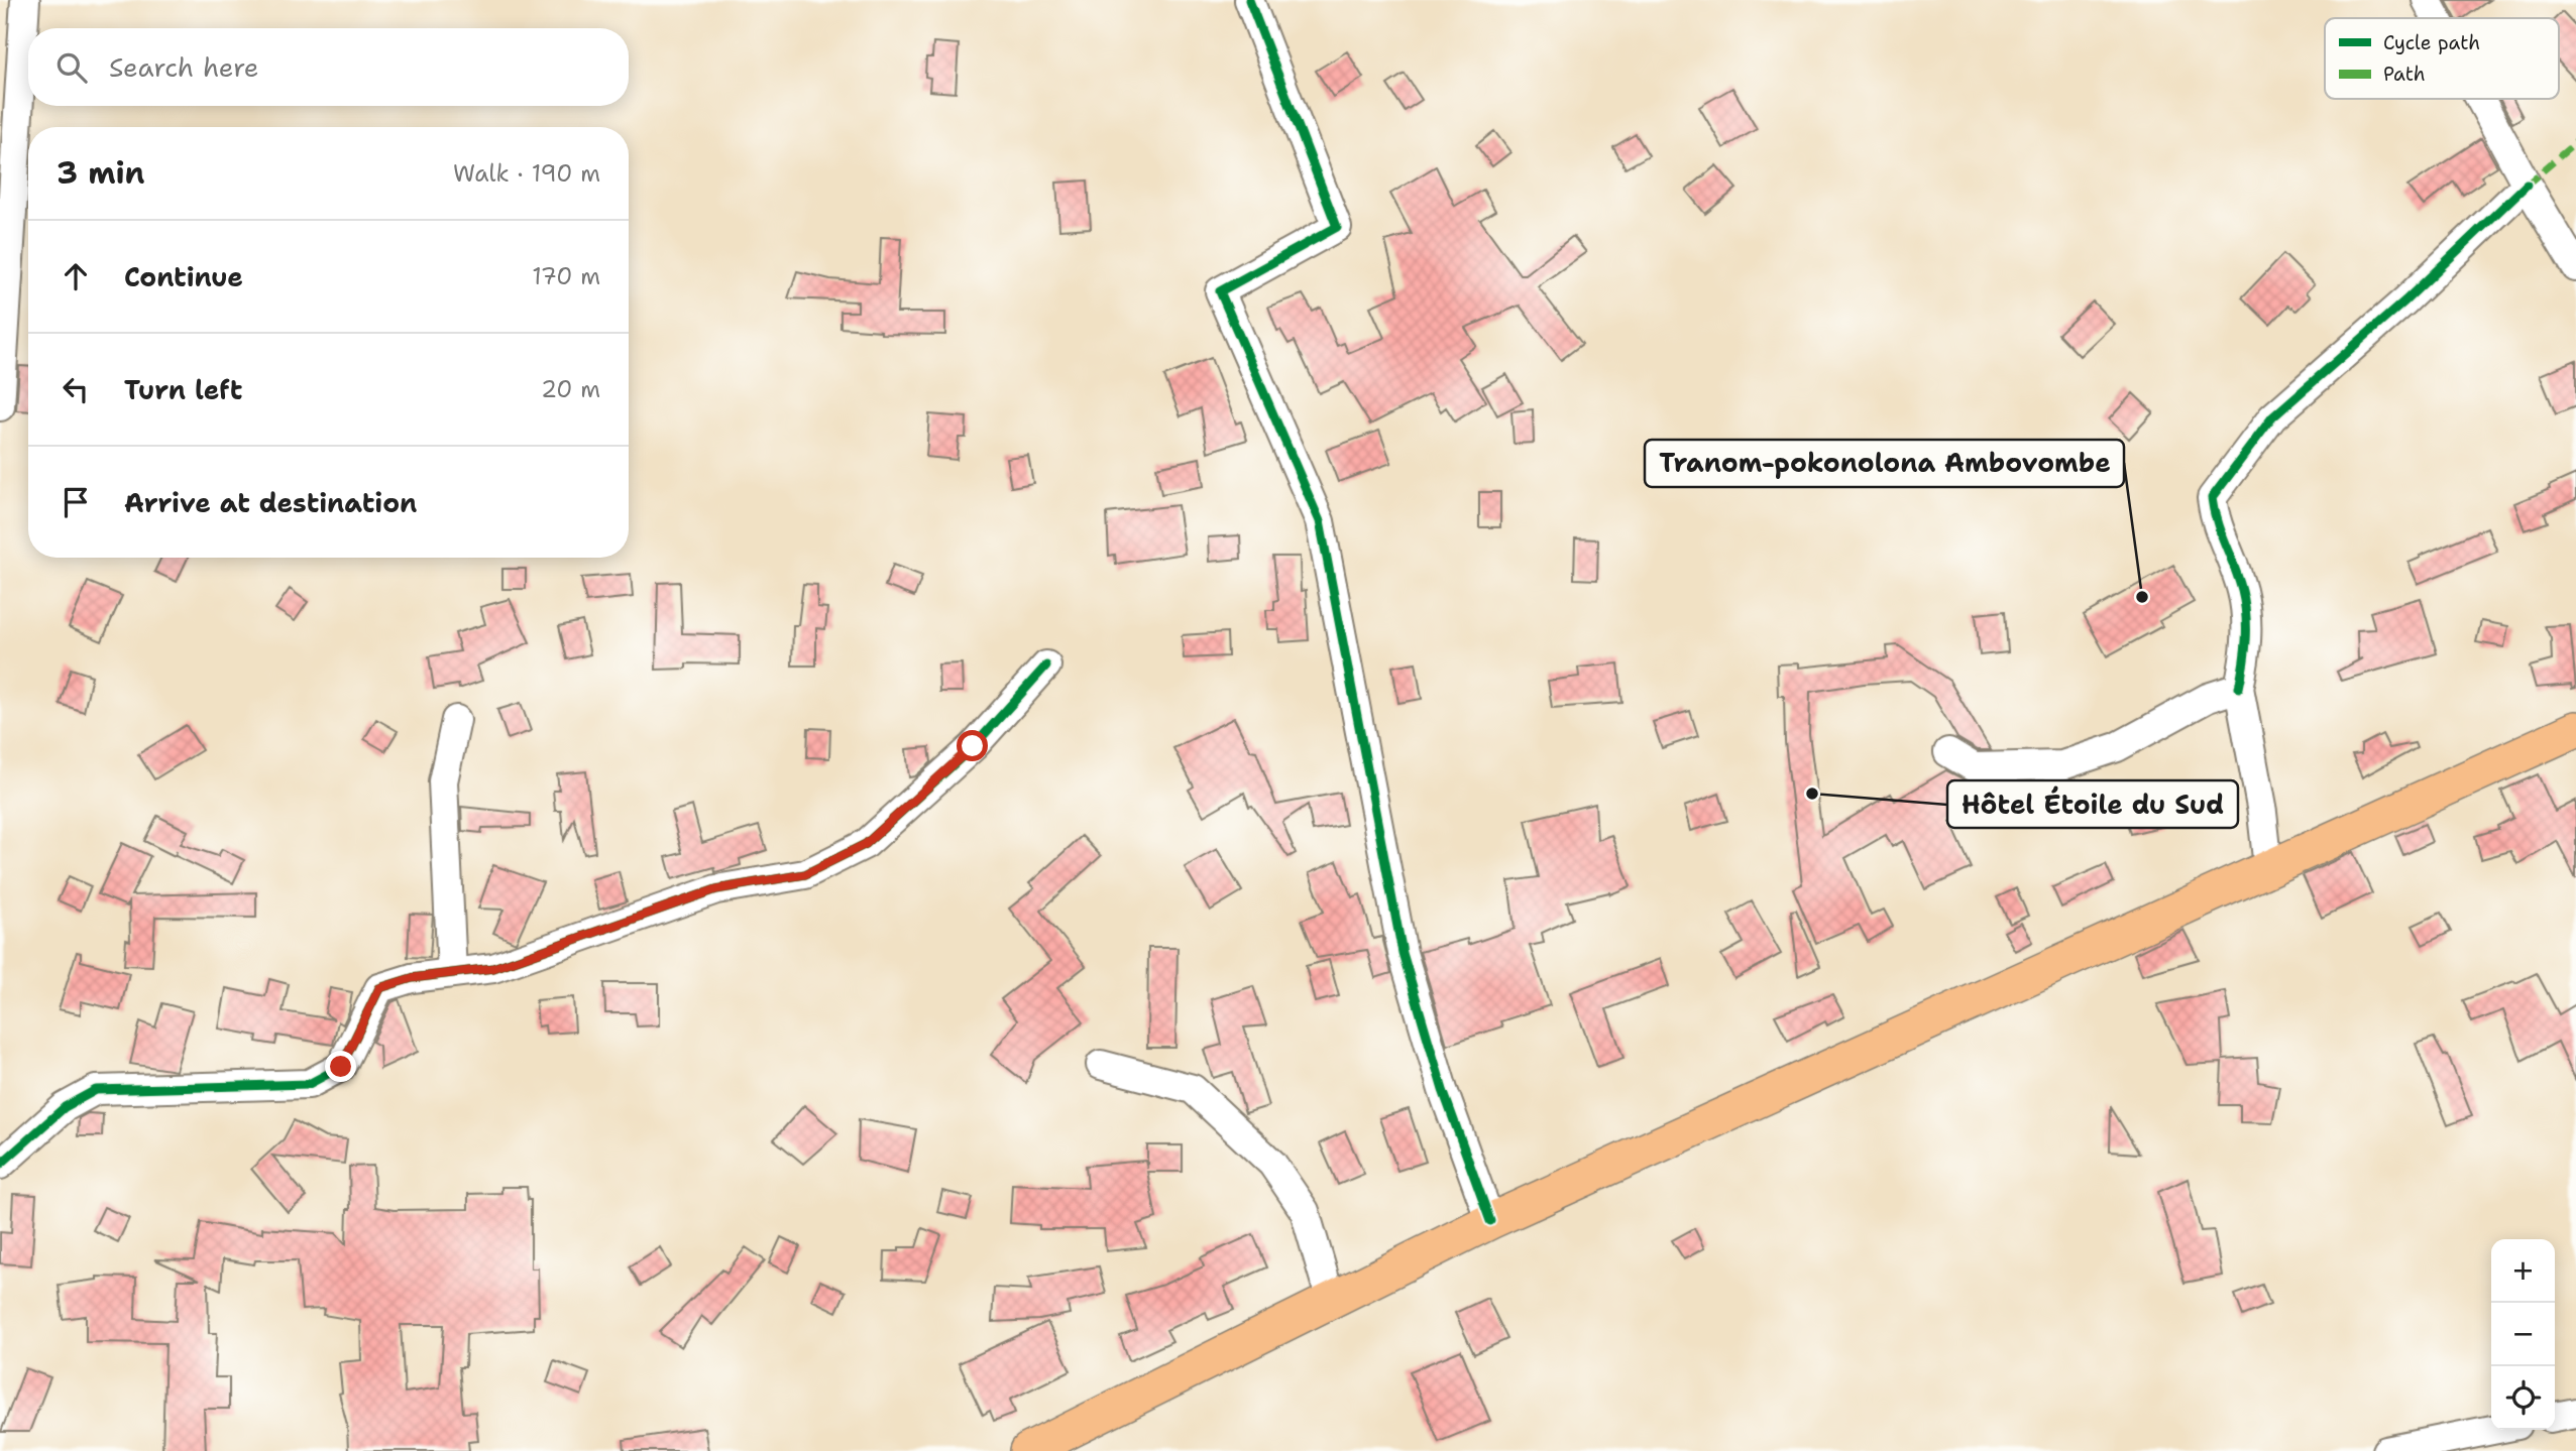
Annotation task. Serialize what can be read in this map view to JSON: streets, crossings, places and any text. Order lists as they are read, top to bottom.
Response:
{
  "places": ["Tranom-pokonolona Ambovombe", "Hôtel Étoile du Sud"],
  "legend": ["Cycle path", "Path"],
  "page": {
    "search": "Search here",
    "heading": ["3 min", "Walk · 190 m"],
    "list": [
      ["Continue", "170 m"],
      ["Turn left", "20 m"],
      "Arrive at destination"
    ],
    "map_buttons": ["+", "−"]
  }
}
